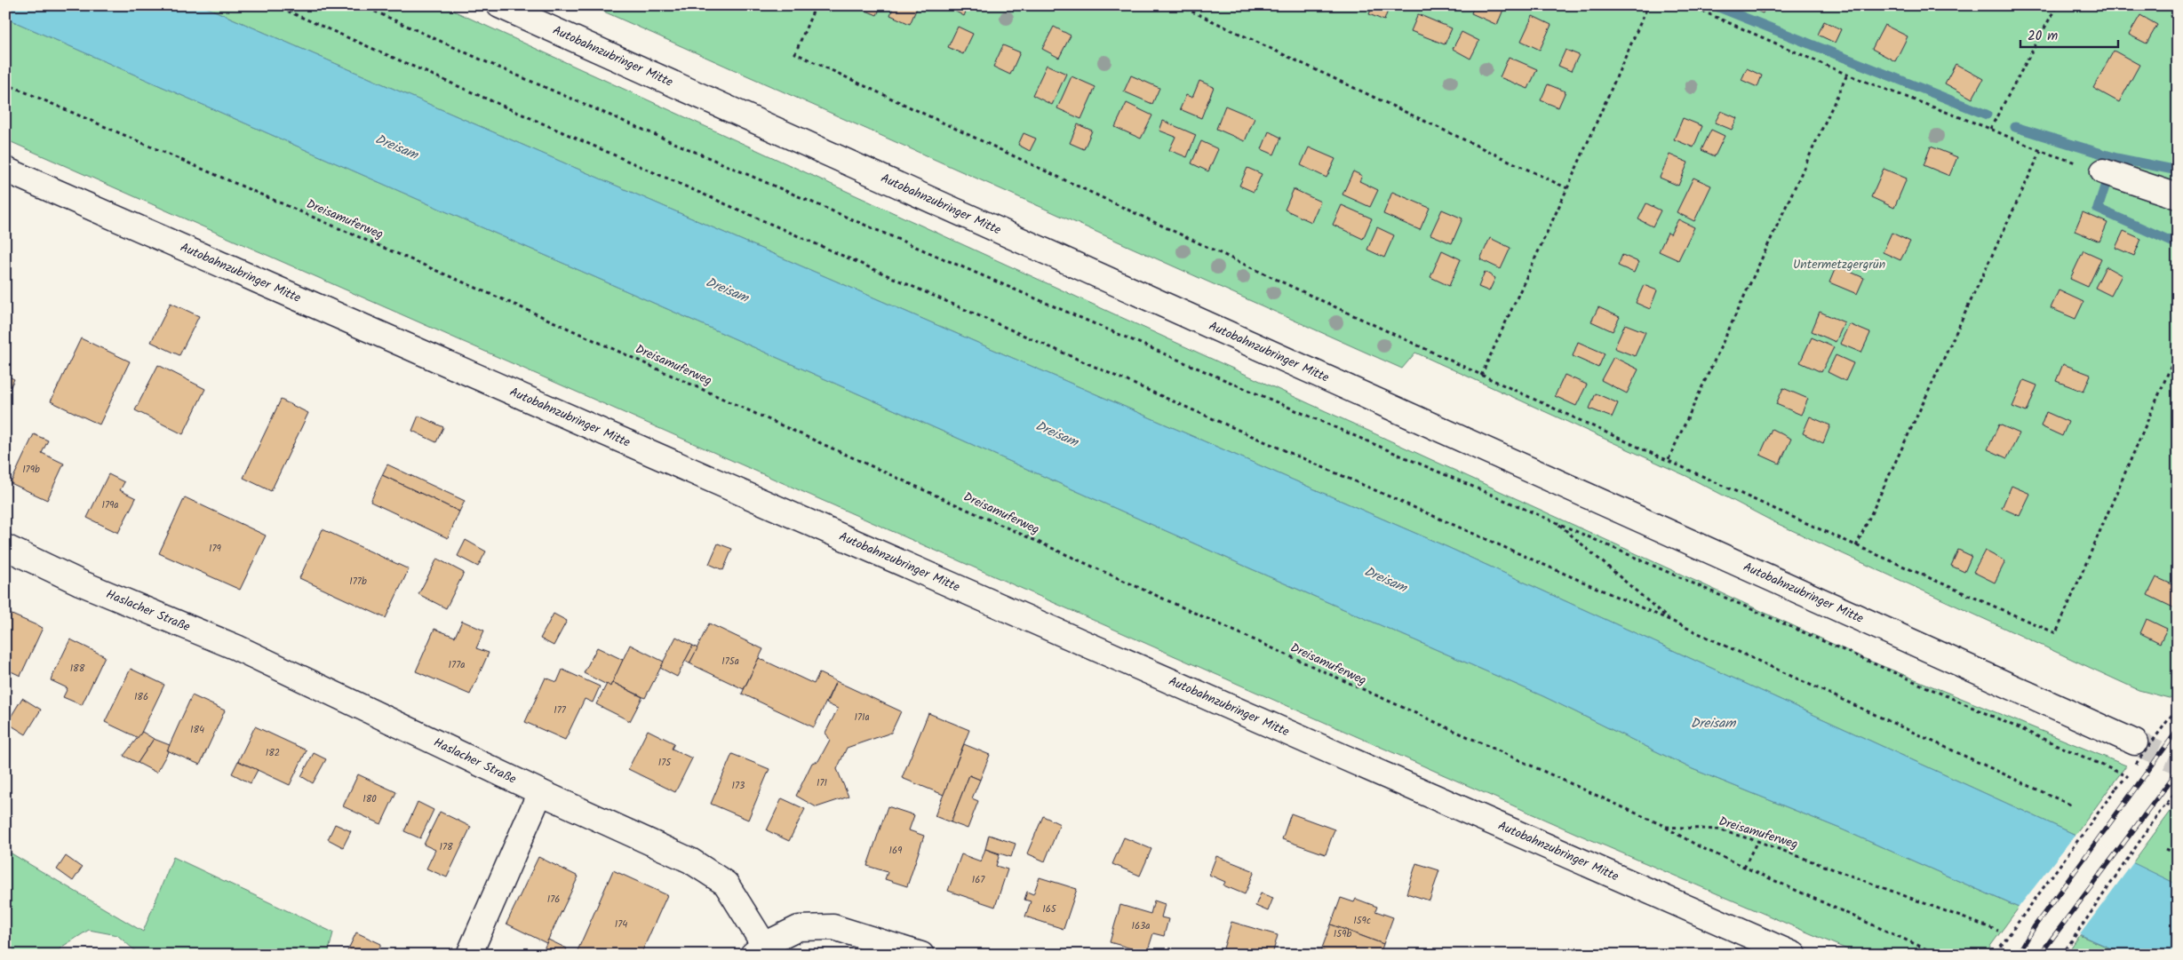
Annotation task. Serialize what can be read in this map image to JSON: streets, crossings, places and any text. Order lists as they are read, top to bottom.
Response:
{
  "streets": {
    "main road": ["Autobahnzubringer Mitte", "Haslacher Straße"],
    "path": ["Dreisamuferweg"]
  },
  "water": ["Dreisam"],
  "parks": ["Untermetzgergrün"],
  "house_numbers": [
    "179b",
    "179a",
    "179",
    "177b",
    "175a",
    "177a",
    "188",
    "186",
    "177",
    "171a",
    "184",
    "182",
    "175",
    "171",
    "173",
    "180",
    "178",
    "169",
    "167",
    "176",
    "165",
    "159c",
    "174",
    "163a",
    "159b"
  ],
  "scale_bar": "20 m"
}
